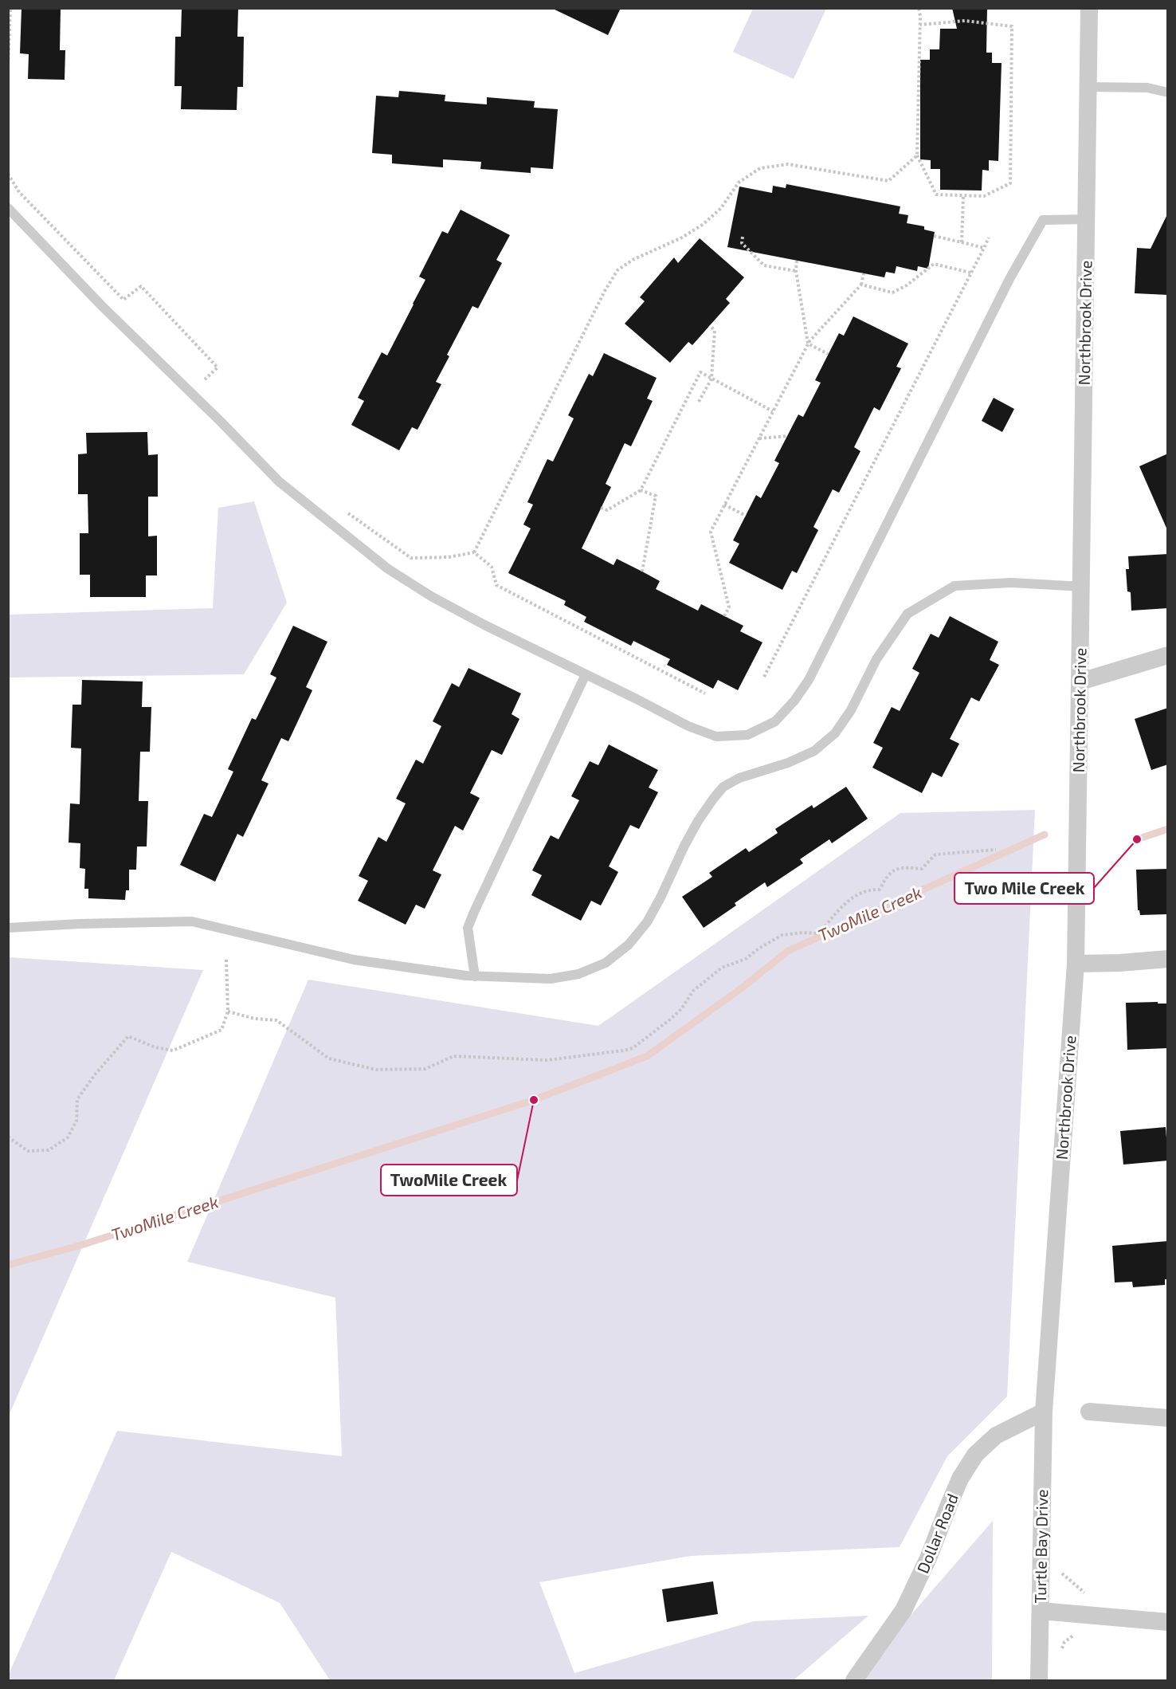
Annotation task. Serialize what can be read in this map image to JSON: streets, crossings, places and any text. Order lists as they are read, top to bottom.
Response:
{
  "streets": {
    "street": ["Northbrook Drive", "Dollar Road", "Turtle Bay Drive"]
  },
  "crossings": [
    ["Northbrook Drive", "Dollar Road"],
    ["Northbrook Drive", "Turtle Bay Drive"],
    ["Dollar Road", "Turtle Bay Drive"]
  ],
  "water": ["TwoMile Creek"],
  "places": ["Two Mile Creek", "TwoMile Creek"]
}
